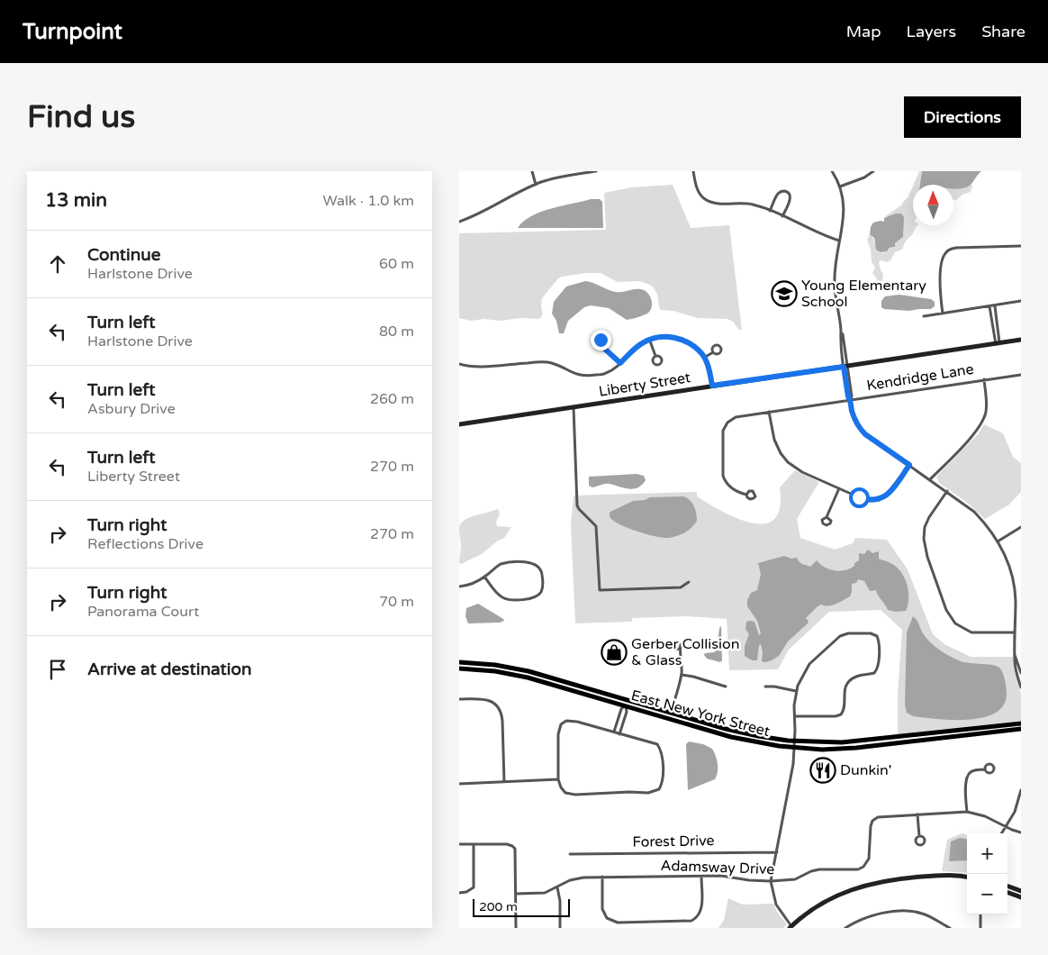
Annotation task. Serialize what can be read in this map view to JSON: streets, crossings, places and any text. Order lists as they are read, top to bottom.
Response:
{
  "streets": {
    "main road": ["East New York Street"],
    "street": [
      "Kendridge Lane",
      "Liberty Street",
      "Forest Drive",
      "Adamsway Drive"
    ]
  },
  "places": {
    "school or university": ["Young Elementary School"],
    "shop": ["Gerber Collision & Glass"],
    "restaurant": ["Dunkin'"]
  },
  "scale_bar": "200 m",
  "north": "top",
  "page": {
    "header": "Turnpoint",
    "nav": ["Map", "Layers", "Share"],
    "buttons": "Directions",
    "title": "Find us",
    "heading": ["13 min", "Walk · 1.0 km"],
    "list": [
      ["Continue", "Harlstone Drive", "60 m"],
      ["Turn left", "Harlstone Drive", "80 m"],
      ["Turn left", "Asbury Drive", "260 m"],
      ["Turn left", "Liberty Street", "270 m"],
      ["Turn right", "Reflections Drive", "270 m"],
      ["Turn right", "Panorama Court", "70 m"],
      "Arrive at destination"
    ],
    "map_buttons": ["+", "−"],
    "scale": "200 m"
  }
}
